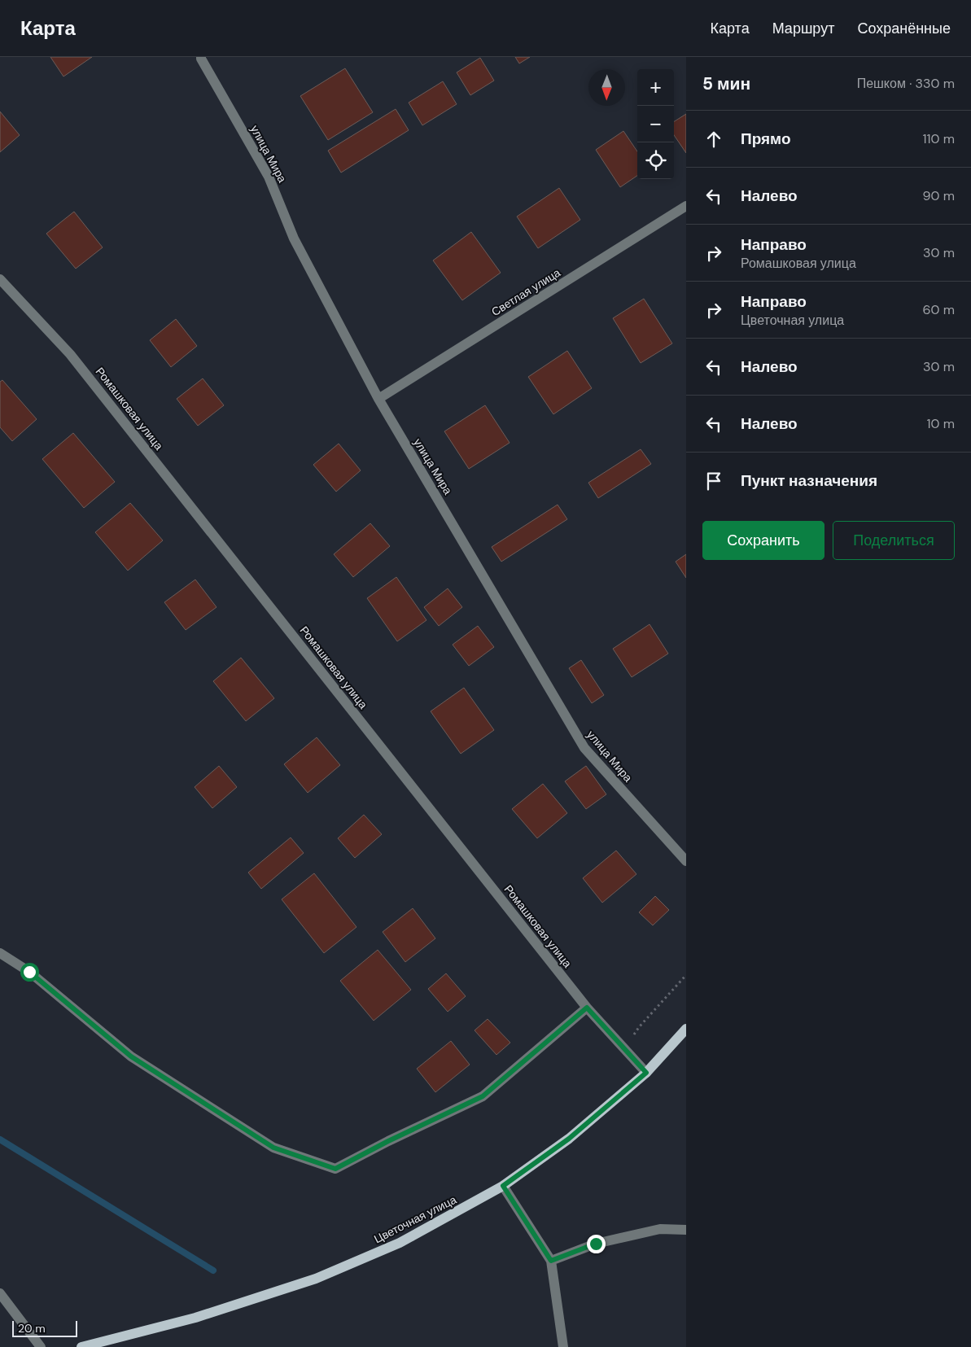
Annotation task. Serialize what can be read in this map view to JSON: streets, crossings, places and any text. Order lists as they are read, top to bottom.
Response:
{
  "streets": {
    "main road": ["Цветочная улица"],
    "street": ["улица Мира", "Светлая улица", "Ромашковая улица"]
  },
  "crossings": [
    ["улица Мира", "Светлая улица"],
    ["Ромашковая улица", "Цветочная улица"]
  ],
  "scale_bar": "20 m",
  "north": "bottom",
  "page": {
    "header": "Карта",
    "nav": ["Карта", "Маршрут", "Сохранённые"],
    "heading": ["5 мин", "Пешком · 330 m"],
    "map_buttons": ["+", "−"],
    "list": [
      ["Прямо", "110 m"],
      ["Налево", "90 m"],
      ["Направо", "Ромашковая улица", "30 m"],
      ["Направо", "Цветочная улица", "60 m"],
      ["Налево", "30 m"],
      ["Налево", "10 m"],
      "Пункт назначения"
    ],
    "buttons": ["Сохранить", "Поделиться"],
    "scale": "20 m"
  }
}
